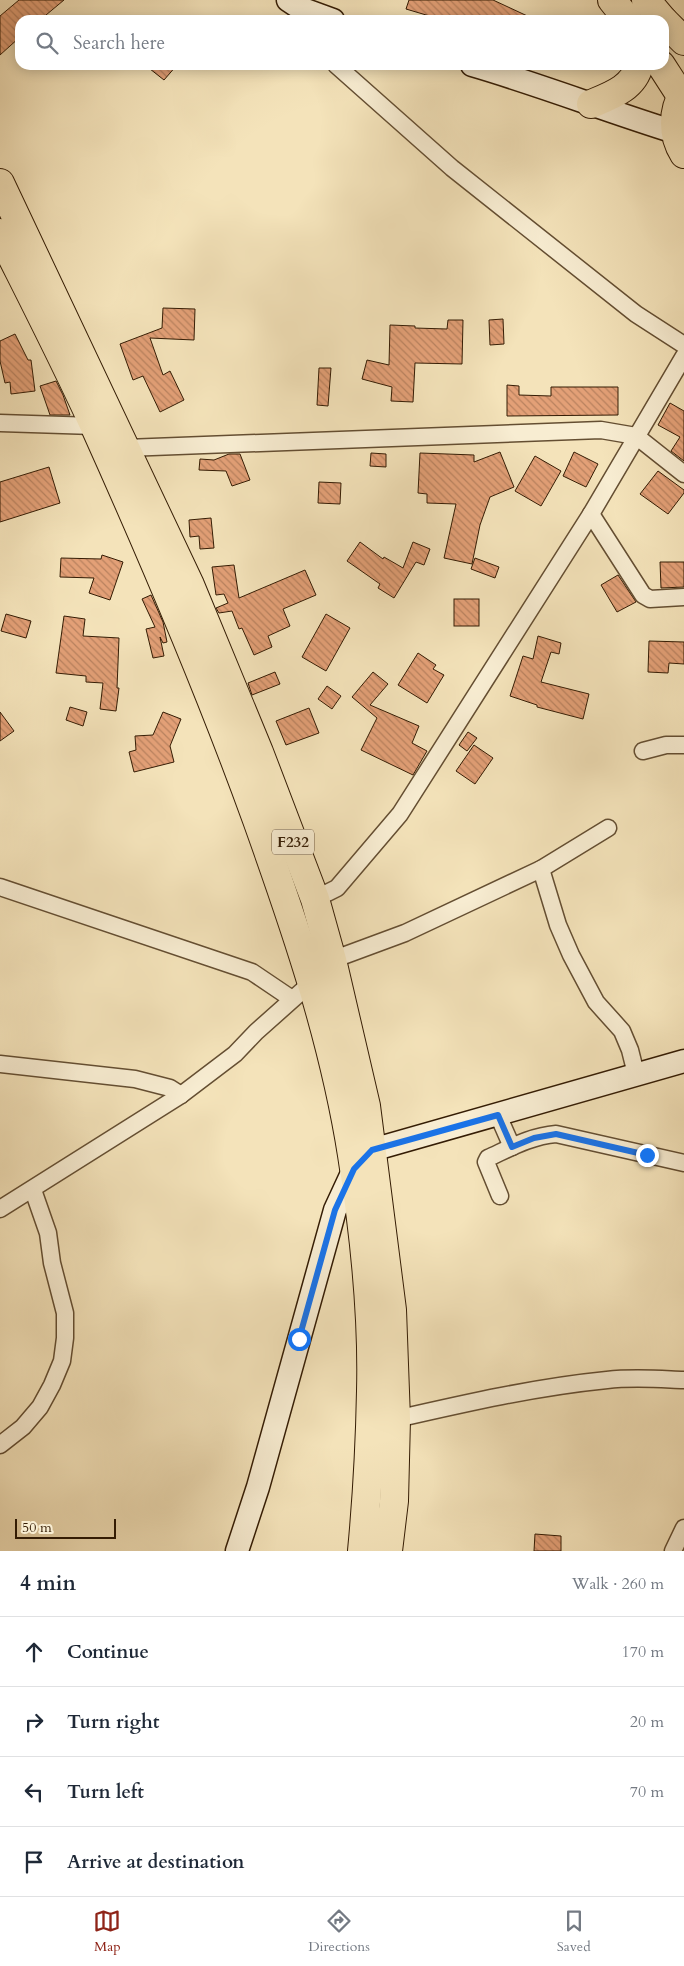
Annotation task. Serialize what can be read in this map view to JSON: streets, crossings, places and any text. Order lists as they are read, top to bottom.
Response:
{
  "streets": {
    "highway": ["F232"]
  },
  "scale_bar": "50 m",
  "page": {
    "search": "Search here",
    "scale": "50 m",
    "heading": ["4 min", "Walk · 260 m"],
    "list": [
      ["Continue", "170 m"],
      ["Turn right", "20 m"],
      ["Turn left", "70 m"],
      "Arrive at destination"
    ],
    "nav": ["Map", "Directions", "Saved"]
  }
}
